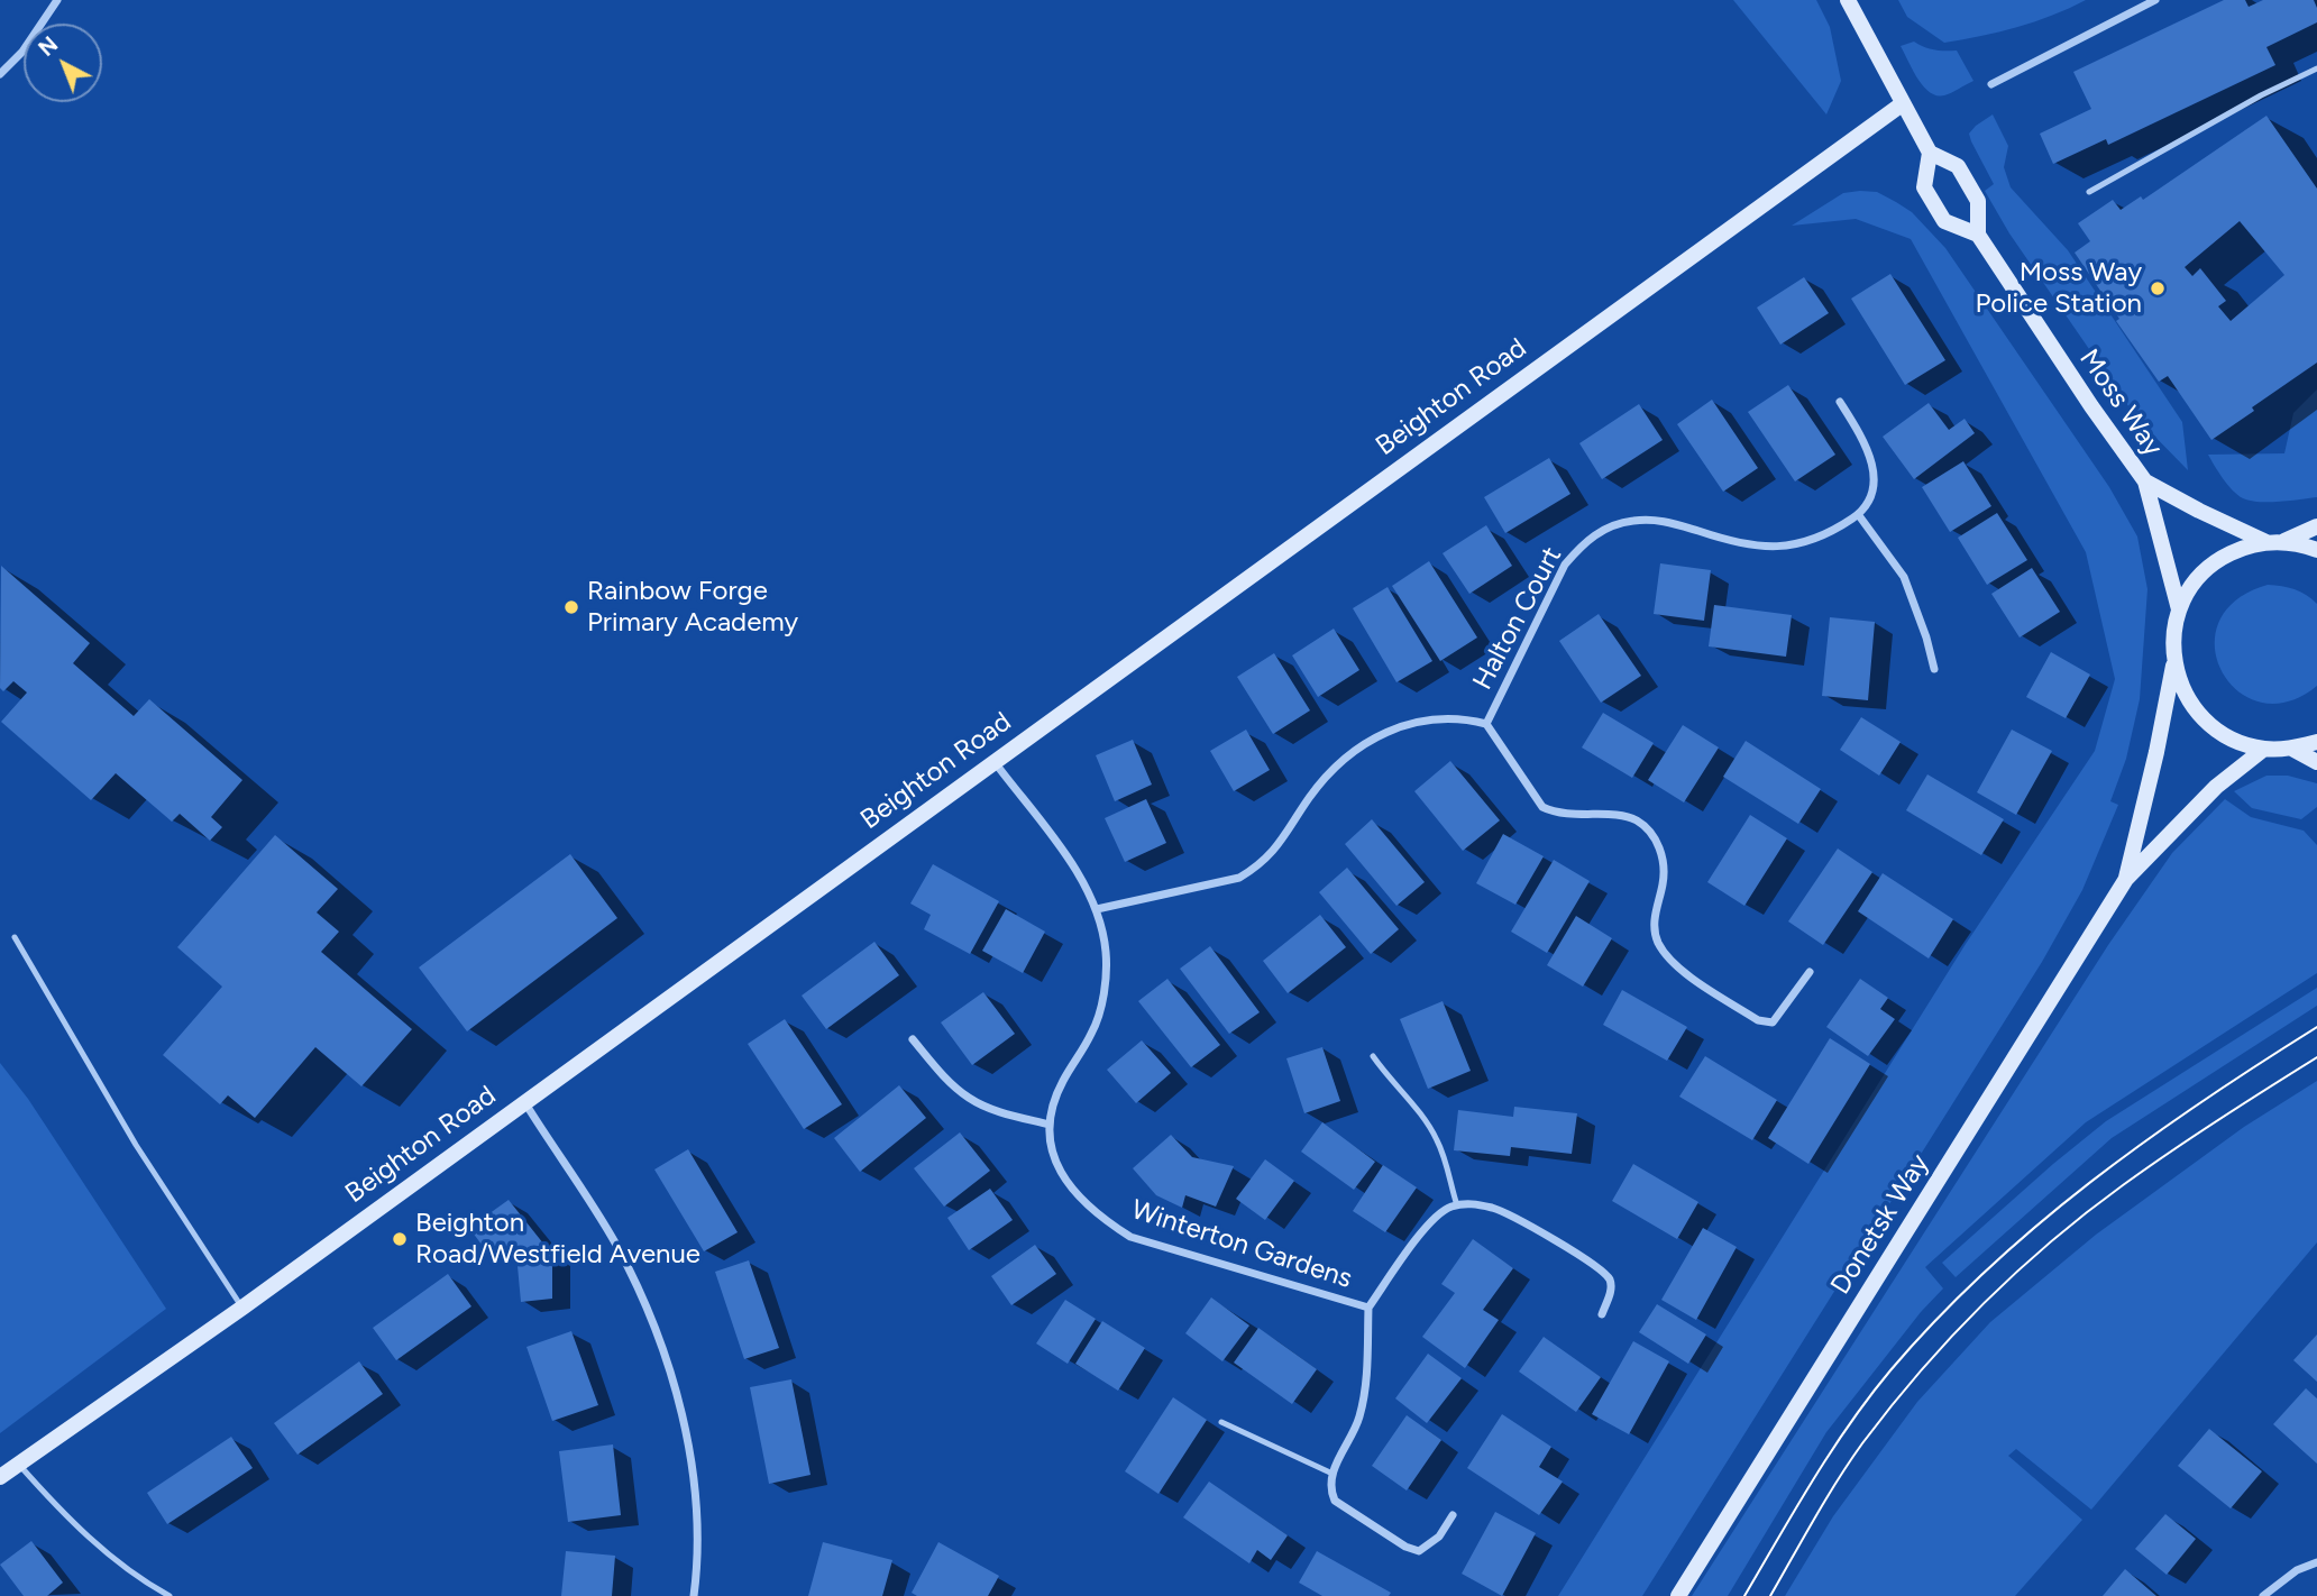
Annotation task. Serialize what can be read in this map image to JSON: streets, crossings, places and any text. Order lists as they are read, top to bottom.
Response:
{
  "streets": {
    "street": [
      "Beighton Road",
      "Moss Way",
      "Halton Court",
      "Donetsk Way",
      "Winterton Gardens"
    ]
  },
  "crossings": [
    ["Beighton Road", "Moss Way"],
    ["Beighton Road", "Winterton Gardens"]
  ],
  "places": ["Moss Way Police Station", "Rainbow Forge Primary Academy", "Beighton Road/Westfield Avenue"],
  "north": "top left"
}
